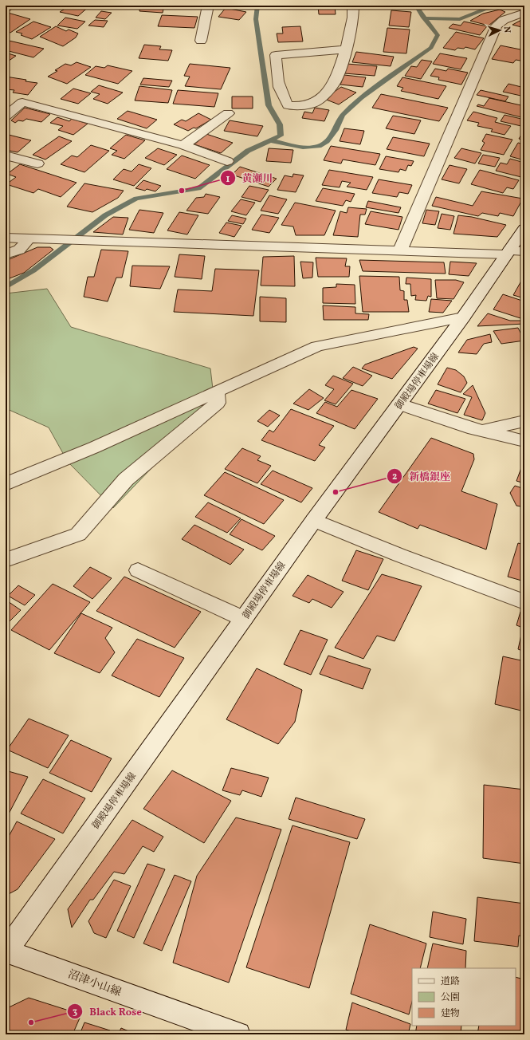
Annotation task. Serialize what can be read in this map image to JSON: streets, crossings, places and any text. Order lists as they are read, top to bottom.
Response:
{
  "streets": {
    "street": ["御殿場停車場線", "沼津小山線"]
  },
  "crossings": [
    ["御殿場停車場線", "沼津小山線"]
  ],
  "places": ["黄瀬川", "新橋銀座", "Black Rose"],
  "legend": ["道路", "公園", "建物"],
  "north": "right"
}
